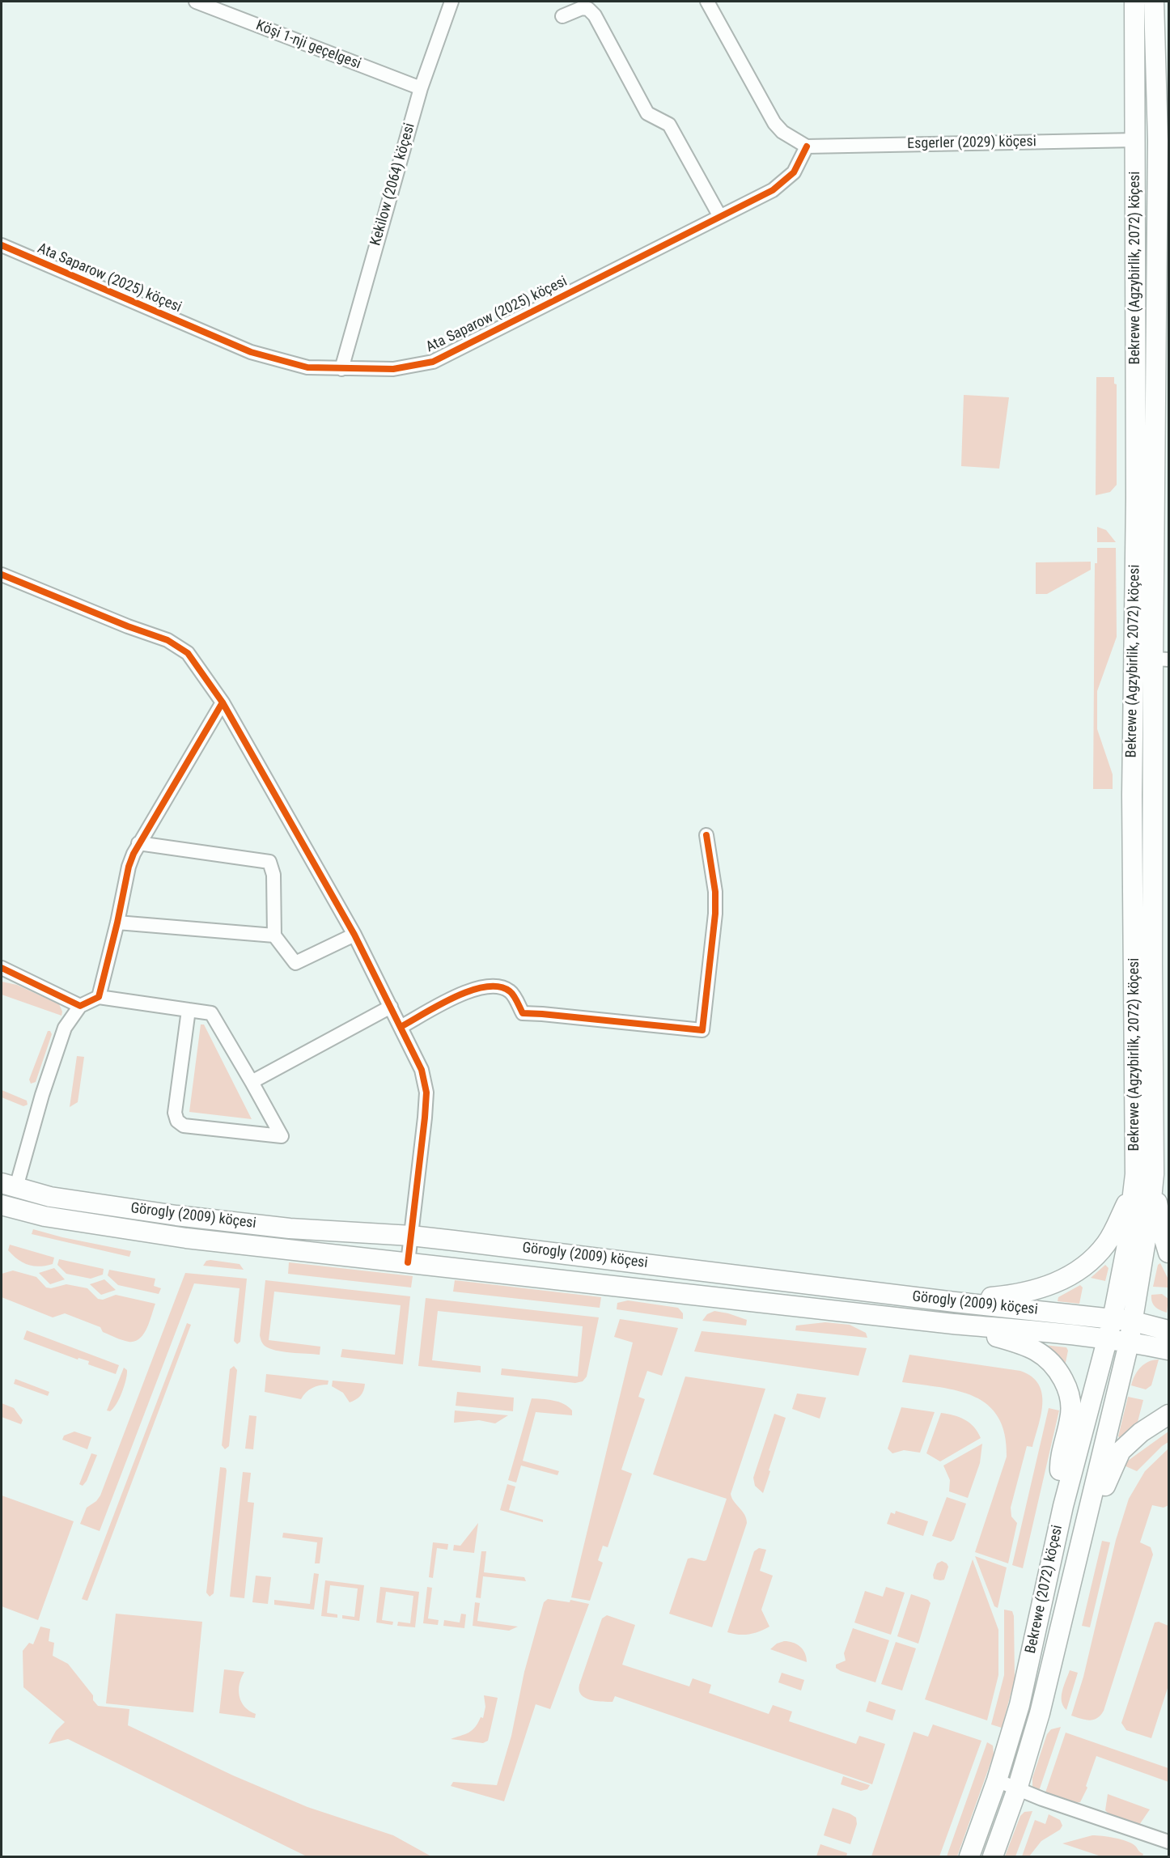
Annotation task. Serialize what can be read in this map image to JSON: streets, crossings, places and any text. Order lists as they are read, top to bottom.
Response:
{
  "streets": {
    "main road": ["Bekrewe (Agzybirlik, 2072) köçesi", "Görogly (2009) köçesi", "Bekrewe (2072) köçesi"],
    "street": [
      "Köşi 1-nji geçelgesi",
      "Esgerler (2029) köçesi",
      "Kekilow (2064) köçesi",
      "Ata Saparow (2025) köçesi"
    ]
  },
  "crossings": [
    ["Köşi 1-nji geçelgesi", "Kekilow (2064) köçesi"],
    ["Esgerler (2029) köçesi", "Bekrewe (Agzybirlik, 2072) köçesi"],
    ["Esgerler (2029) köçesi", "Ata Saparow (2025) köçesi"],
    ["Kekilow (2064) köçesi", "Ata Saparow (2025) köçesi"],
    ["Bekrewe (Agzybirlik, 2072) köçesi", "Görogly (2009) köçesi"],
    ["Bekrewe (Agzybirlik, 2072) köçesi", "Bekrewe (2072) köçesi"],
    ["Görogly (2009) köçesi", "Bekrewe (2072) köçesi"]
  ]
}
